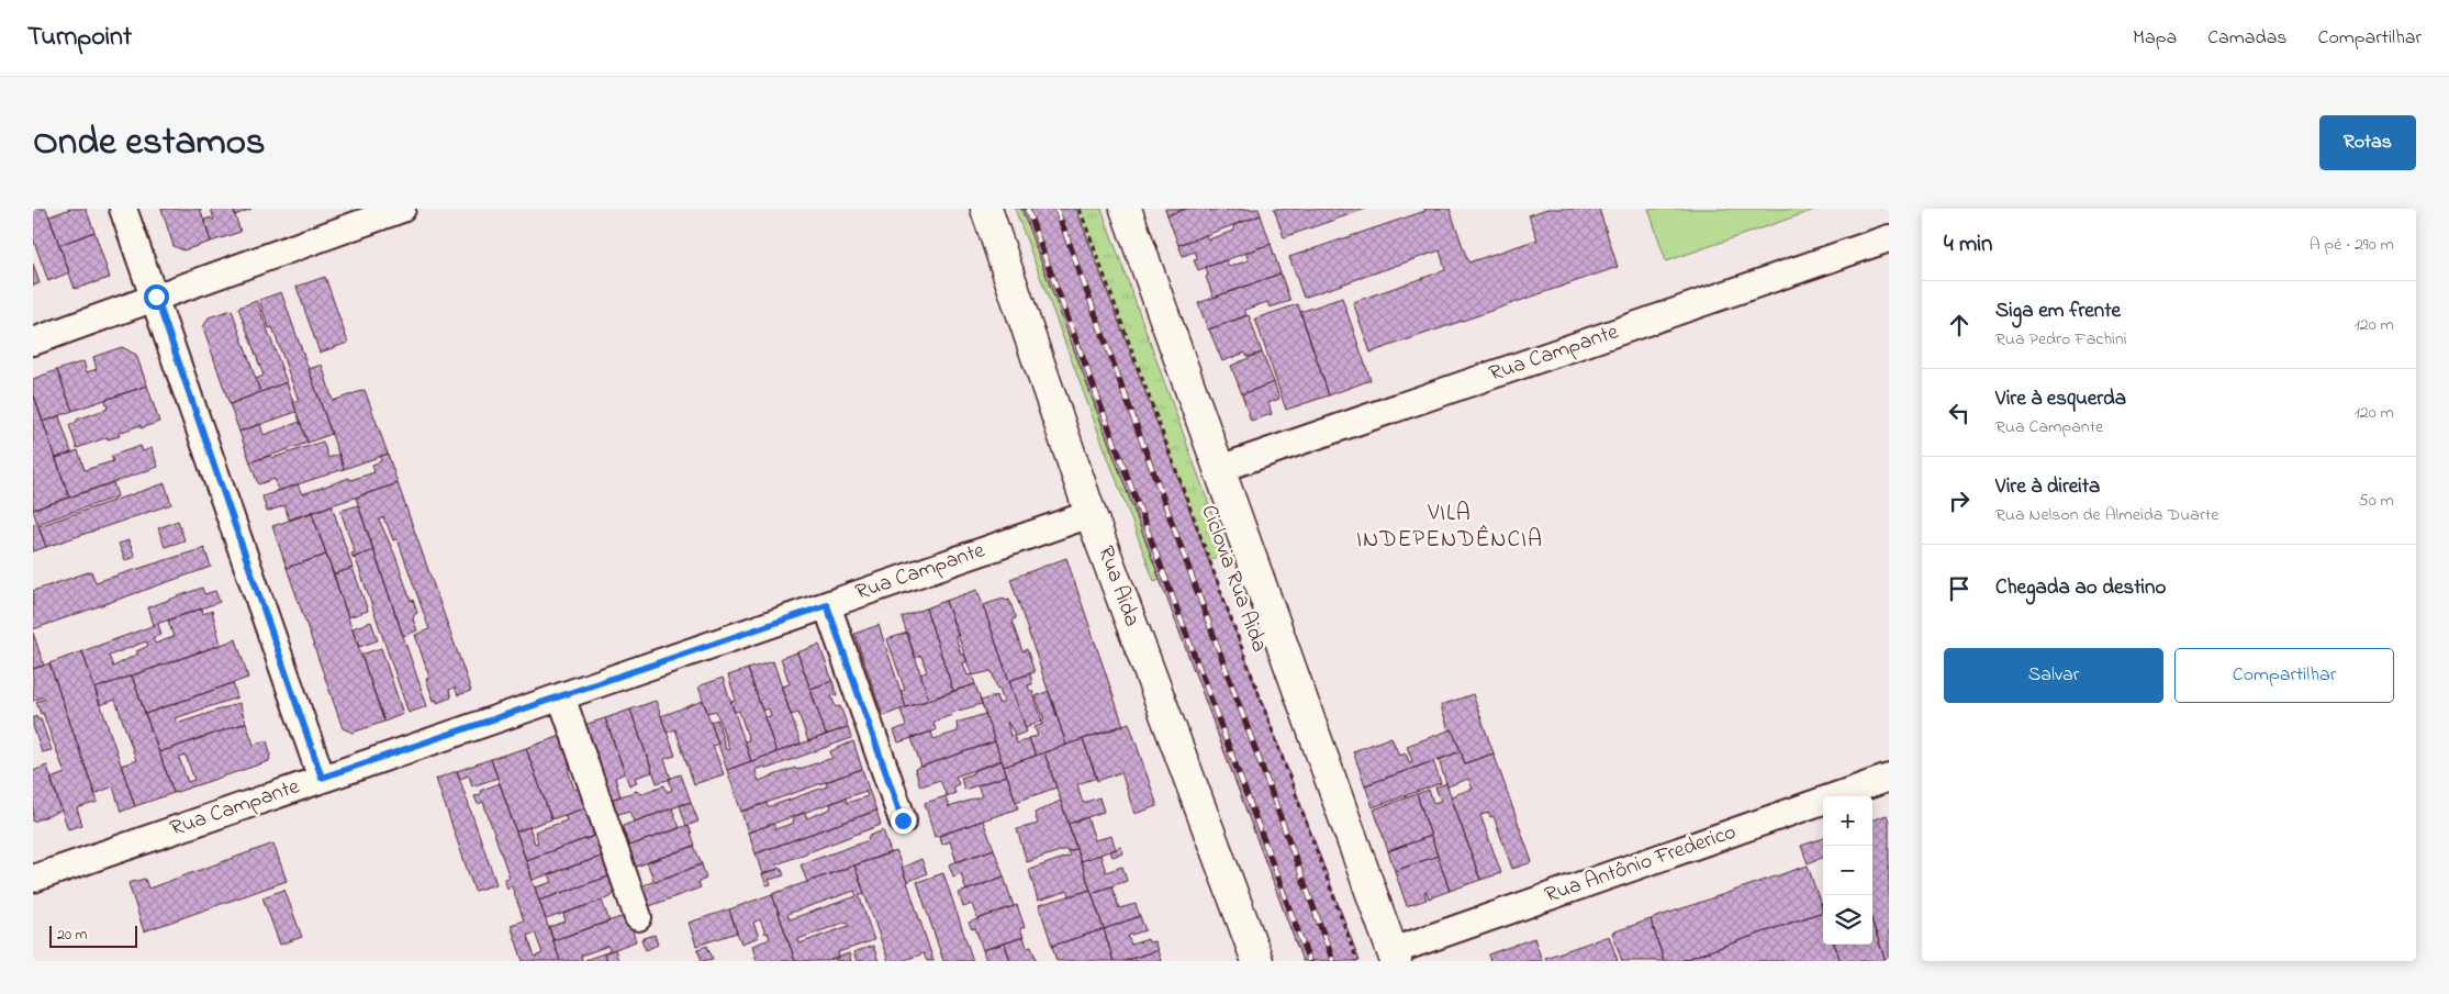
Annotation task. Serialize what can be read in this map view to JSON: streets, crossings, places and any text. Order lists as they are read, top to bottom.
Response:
{
  "streets": {
    "street": ["Rua Campante", "Rua Aida", "Rua Antônio Frederico"],
    "path": ["Ciclovia Rua Aida"]
  },
  "crossings": [
    ["Rua Campante", "Rua Aida"]
  ],
  "districts": ["VILA INDEPENDÊNCIA"],
  "scale_bar": "20 m",
  "page": {
    "header": "Turnpoint",
    "nav": ["Mapa", "Camadas", "Compartilhar"],
    "title": "Onde estamos",
    "buttons": [
      "Rotas",
      ["Salvar", "Compartilhar"]
    ],
    "heading": ["4 min", "A pé · 290 m"],
    "list": [
      ["Siga em frente", "Rua Pedro Fachini", "120 m"],
      ["Vire à esquerda", "Rua Campante", "120 m"],
      ["Vire à direita", "Rua Nelson de Almeida Duarte", "50 m"],
      "Chegada ao destino"
    ],
    "map_buttons": ["+", "−"],
    "scale": "20 m"
  }
}
